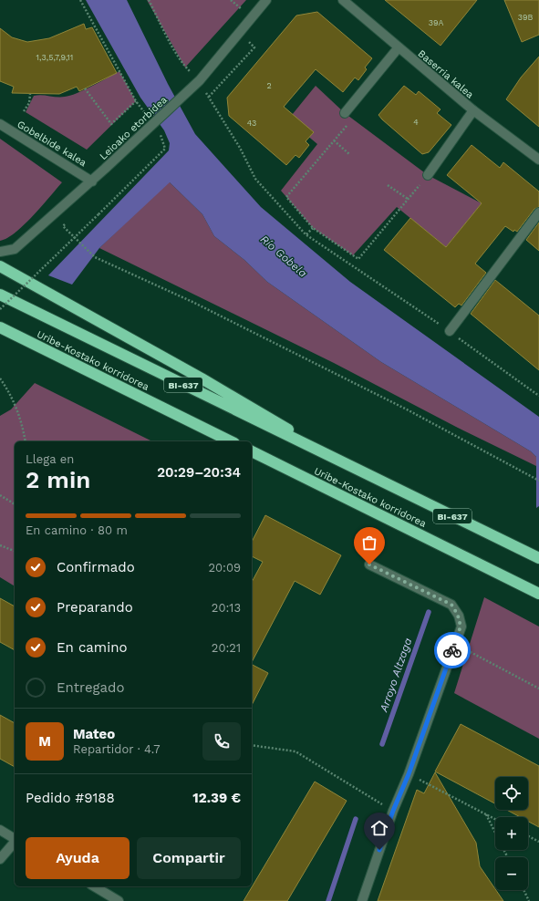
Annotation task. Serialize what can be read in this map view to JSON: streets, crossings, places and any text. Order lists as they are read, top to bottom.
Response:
{
  "streets": {
    "highway": ["Uribe-Kostako korridorea", "BI-637"],
    "street": ["Baserria kalea", "Leioako etorbidea", "Gobelbide kalea"]
  },
  "crossings": [
    ["Leioako etorbidea", "Gobelbide kalea"],
    ["Uribe-Kostako korridorea", "BI-637"]
  ],
  "water": ["Río Gobela", "Arroyo Altzaga"],
  "house_numbers": [
    "39B",
    "39A",
    "1,3,5,7,9,11",
    "2",
    "4",
    "43"
  ],
  "page": {
    "heading": ["2 min", "Llega en", "20:29–20:34"],
    "panel": [
      "Mateo",
      "Repartidor · 4.7",
      "Pedido #9188",
      "12.39 €"
    ],
    "bar": "En camino · 80 m",
    "list": [
      ["Confirmado", "20:09"],
      ["Preparando", "20:13"],
      ["En camino", "20:21"],
      "Entregado"
    ],
    "round": "M",
    "map_buttons": ["+", "−"],
    "buttons": ["Ayuda", "Compartir"]
  }
}
